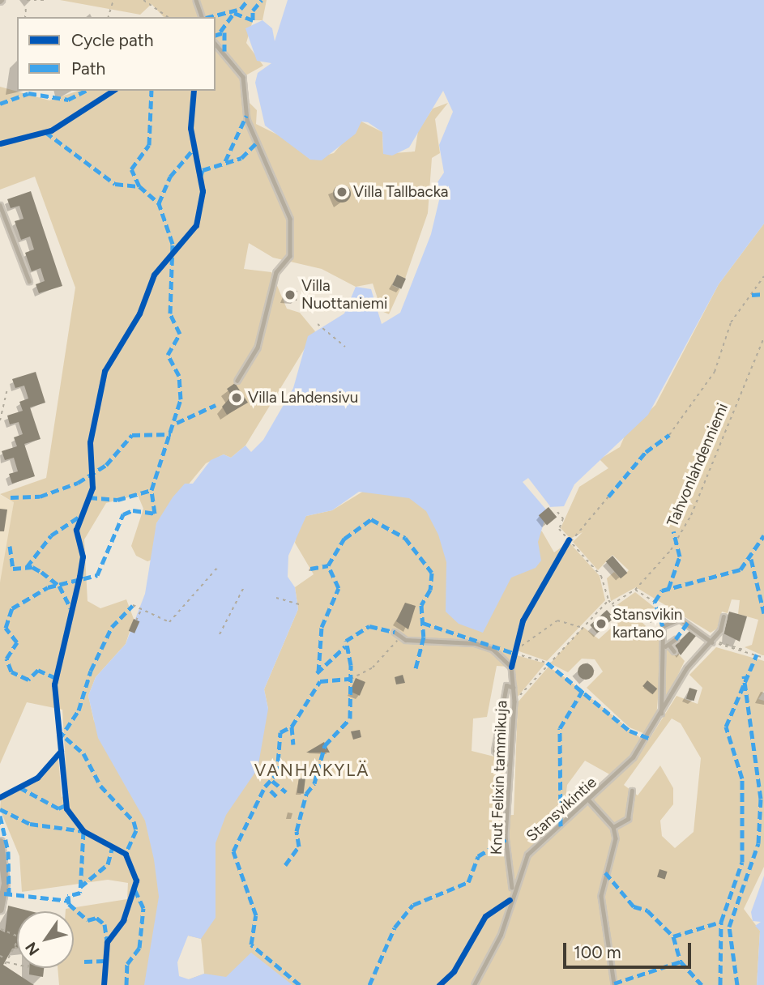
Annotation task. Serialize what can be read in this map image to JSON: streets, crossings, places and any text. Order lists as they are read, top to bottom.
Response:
{
  "streets": {
    "lane": ["Knut Felixin tammikuja", "Stansvikintie"],
    "path": ["Tahvonlahdenniemi"]
  },
  "crossings": [
    ["Knut Felixin tammikuja", "Stansvikintie"]
  ],
  "districts": ["VANHAKYLÄ"],
  "places": [
    "Villa Tallbacka",
    "Villa Nuottaniemi",
    "Villa Lahdensivu",
    "Stansvikin kartano"
  ],
  "legend": ["Cycle path", "Path"],
  "scale_bar": "100 m",
  "north": "bottom left"
}
